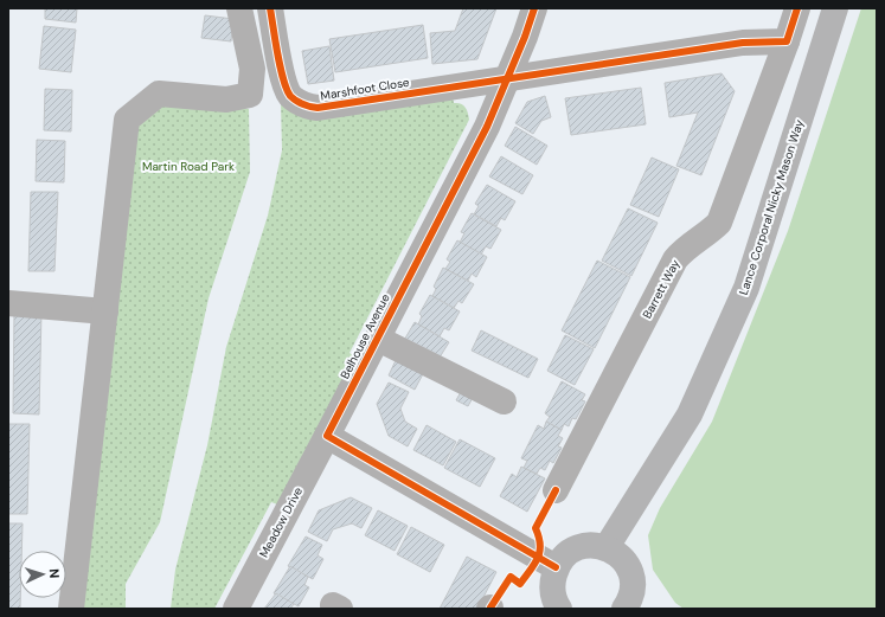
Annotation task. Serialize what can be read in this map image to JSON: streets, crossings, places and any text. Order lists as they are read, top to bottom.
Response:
{
  "streets": {
    "main road": ["Lance Corporal Nicky Mason Way"],
    "street": [
      "Marshfoot Close",
      "Barrett Way",
      "Belhouse Avenue",
      "Meadow Drive"
    ]
  },
  "crossings": [
    ["Marshfoot Close", "Barrett Way"],
    ["Marshfoot Close", "Belhouse Avenue"],
    ["Belhouse Avenue", "Meadow Drive"]
  ],
  "parks": ["Martin Road Park"],
  "north": "right"
}
